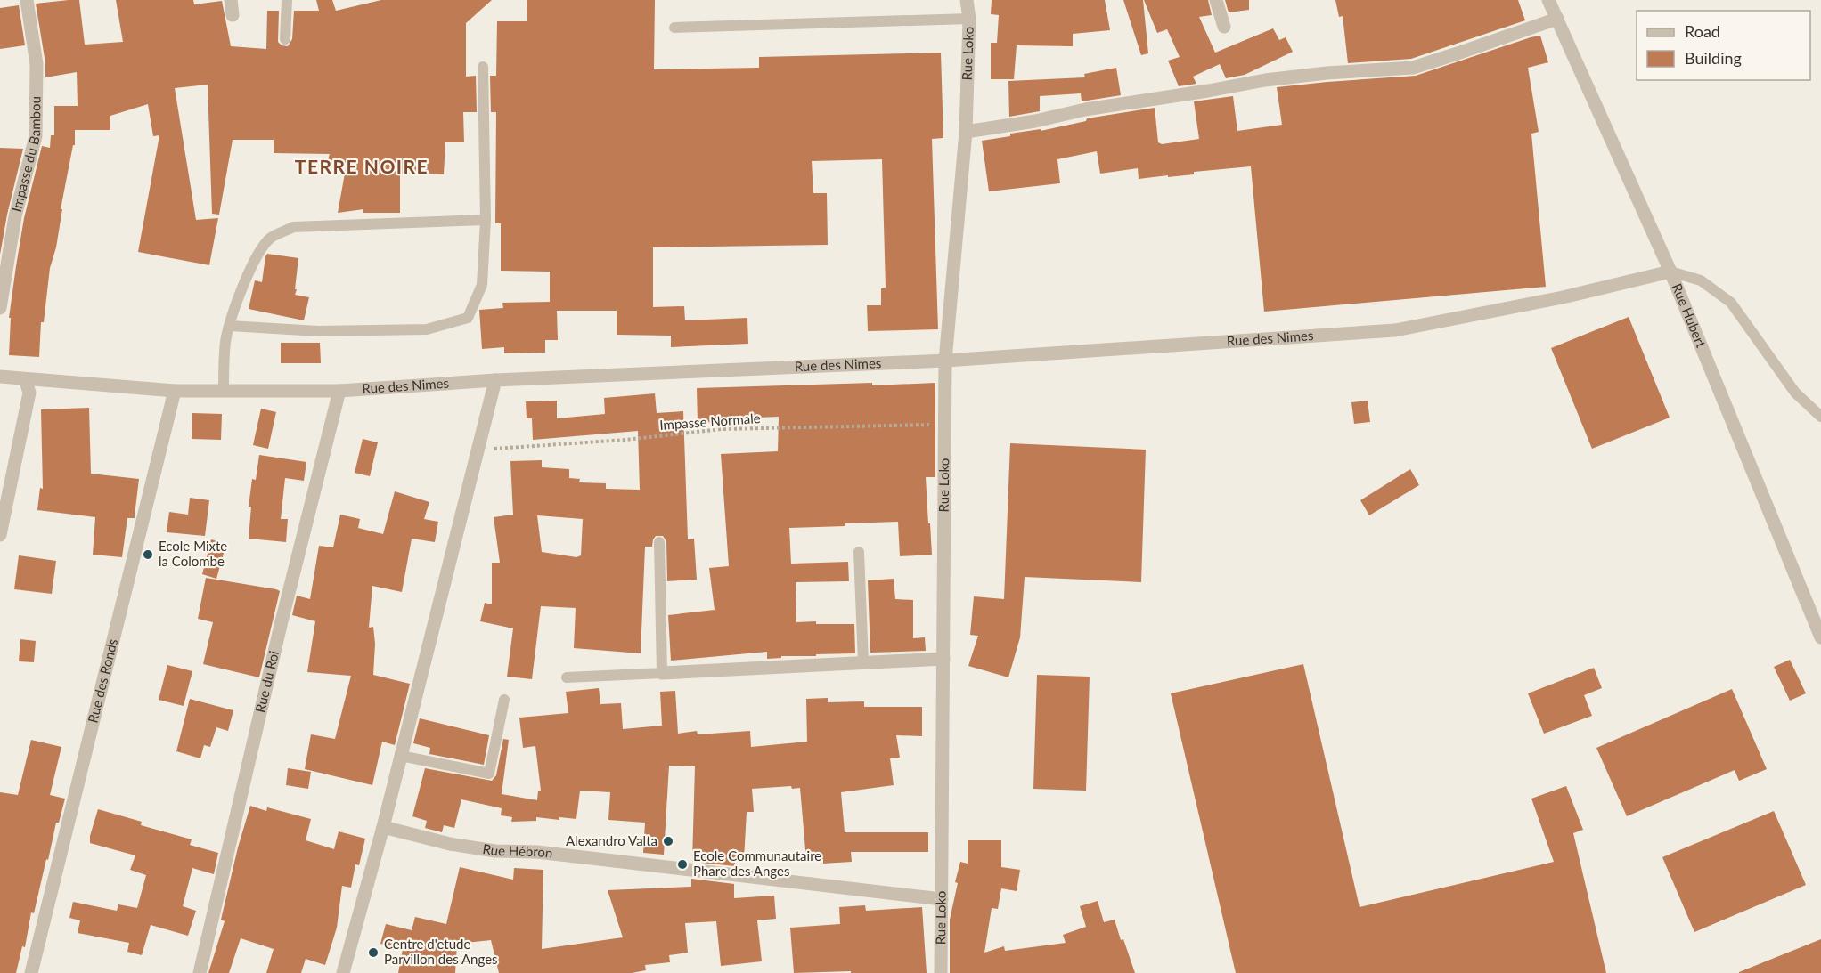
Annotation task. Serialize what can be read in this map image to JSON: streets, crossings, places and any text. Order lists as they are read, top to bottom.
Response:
{
  "streets": {
    "street": [
      "Rue Loko",
      "Impasse du Bambou",
      "Rue Hubert",
      "Rue des Nimes",
      "Rue des Ronds",
      "Rue du Roi",
      "Rue Hébron"
    ],
    "path": ["Impasse Normale"]
  },
  "crossings": [
    ["Rue Loko", "Rue des Nimes"],
    ["Rue Loko", "Impasse Normale"],
    ["Rue Loko", "Rue Hébron"],
    ["Rue Hubert", "Rue des Nimes"],
    ["Rue des Nimes", "Rue des Ronds"],
    ["Rue des Nimes", "Rue du Roi"]
  ],
  "districts": ["TERRE NOIRE"],
  "places": [
    "Ecole Mixte la Colombe",
    "Alexandro Valta",
    "Ecole Communautaire Phare des Anges",
    "Centre d'etude Parvillon des Anges"
  ],
  "legend": ["Road", "Building"]
}
